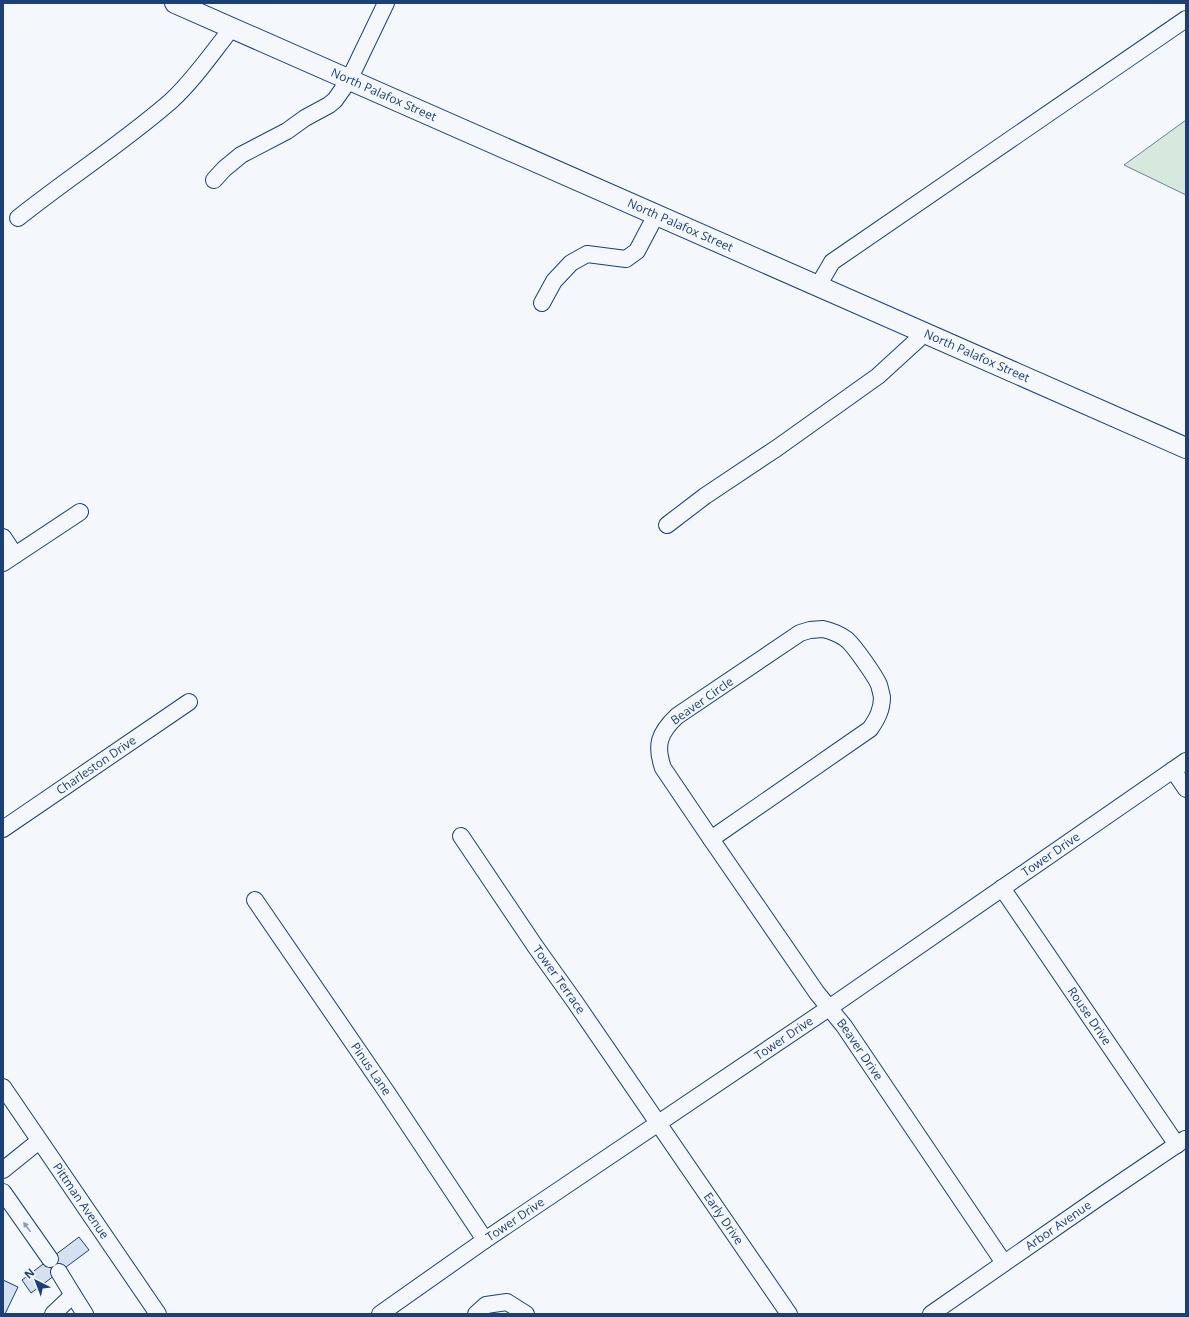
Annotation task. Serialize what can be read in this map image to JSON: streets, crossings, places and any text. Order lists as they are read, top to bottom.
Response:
{
  "streets": {
    "main road": ["North Palafox Street"],
    "street": [
      "Beaver Circle",
      "Charleston Drive",
      "Tower Drive",
      "Tower Terrace",
      "Rouse Drive",
      "Beaver Drive",
      "Pinus Lane",
      "Pittman Avenue",
      "Early Drive",
      "Arbor Avenue"
    ]
  },
  "crossings": [
    ["Beaver Circle", "Beaver Drive"],
    ["Tower Drive", "Tower Terrace"],
    ["Tower Drive", "Rouse Drive"],
    ["Tower Drive", "Beaver Drive"],
    ["Tower Drive", "Pinus Lane"],
    ["Tower Drive", "Early Drive"],
    ["Tower Terrace", "Early Drive"],
    ["Rouse Drive", "Arbor Avenue"],
    ["Beaver Drive", "Arbor Avenue"]
  ],
  "north": "top left"
}
